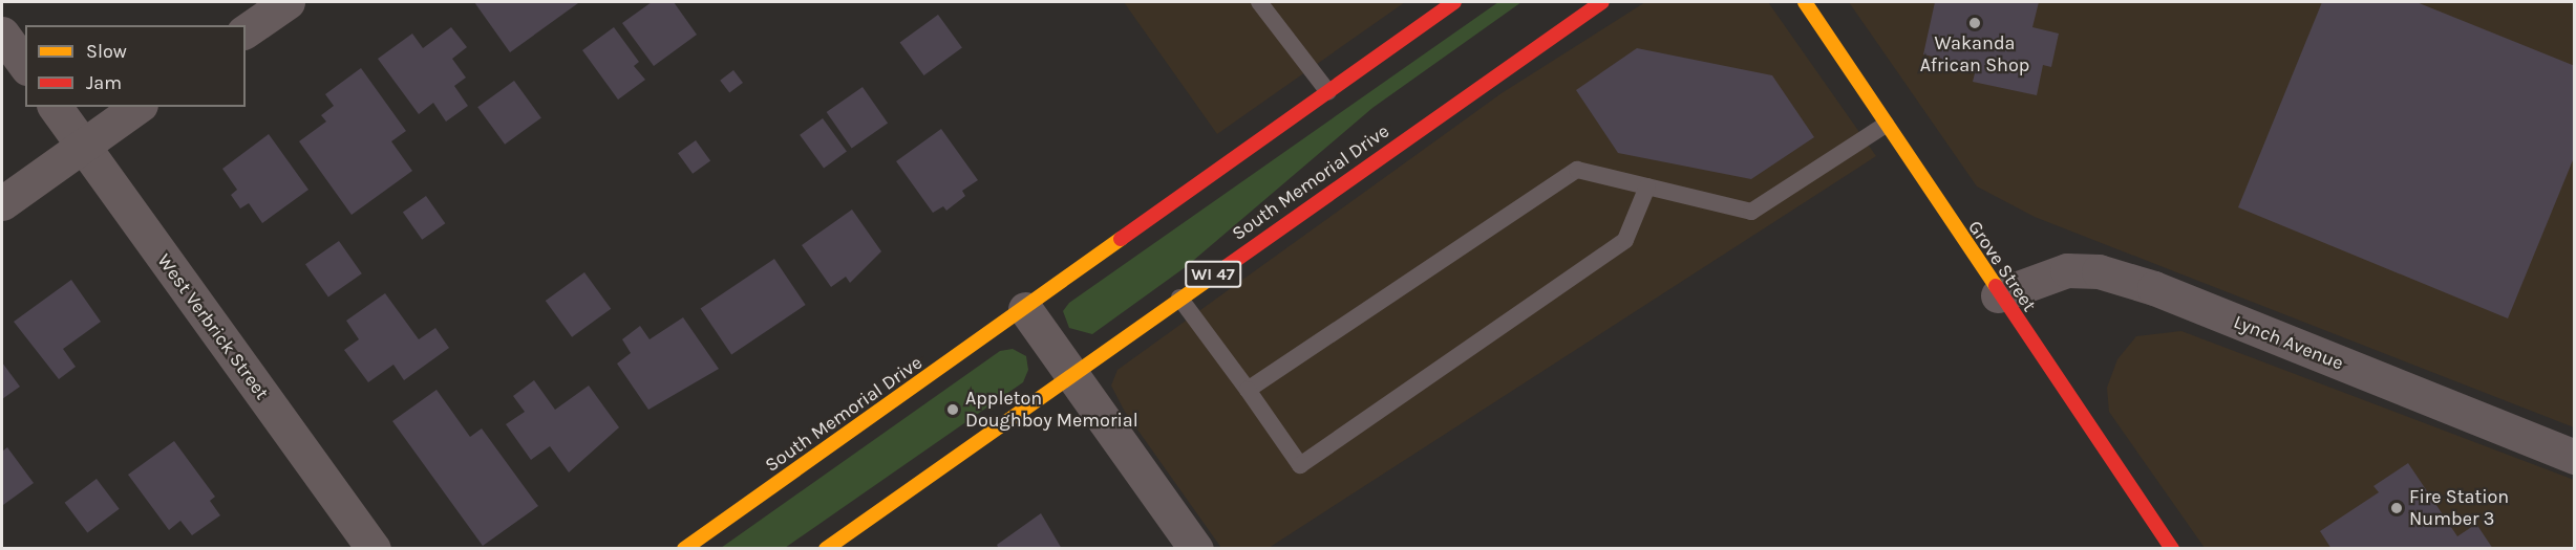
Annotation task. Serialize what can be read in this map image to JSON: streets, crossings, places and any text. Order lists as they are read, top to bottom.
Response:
{
  "streets": {
    "main road": ["South Memorial Drive", "Grove Street", "WI 47"],
    "street": ["West Verbrick Street", "Lynch Avenue"]
  },
  "crossings": [
    ["Grove Street", "Lynch Avenue"]
  ],
  "places": ["Wakanda African Shop", "Appleton Doughboy Memorial", "Fire Station Number 3"],
  "legend": ["Slow", "Jam"]
}
